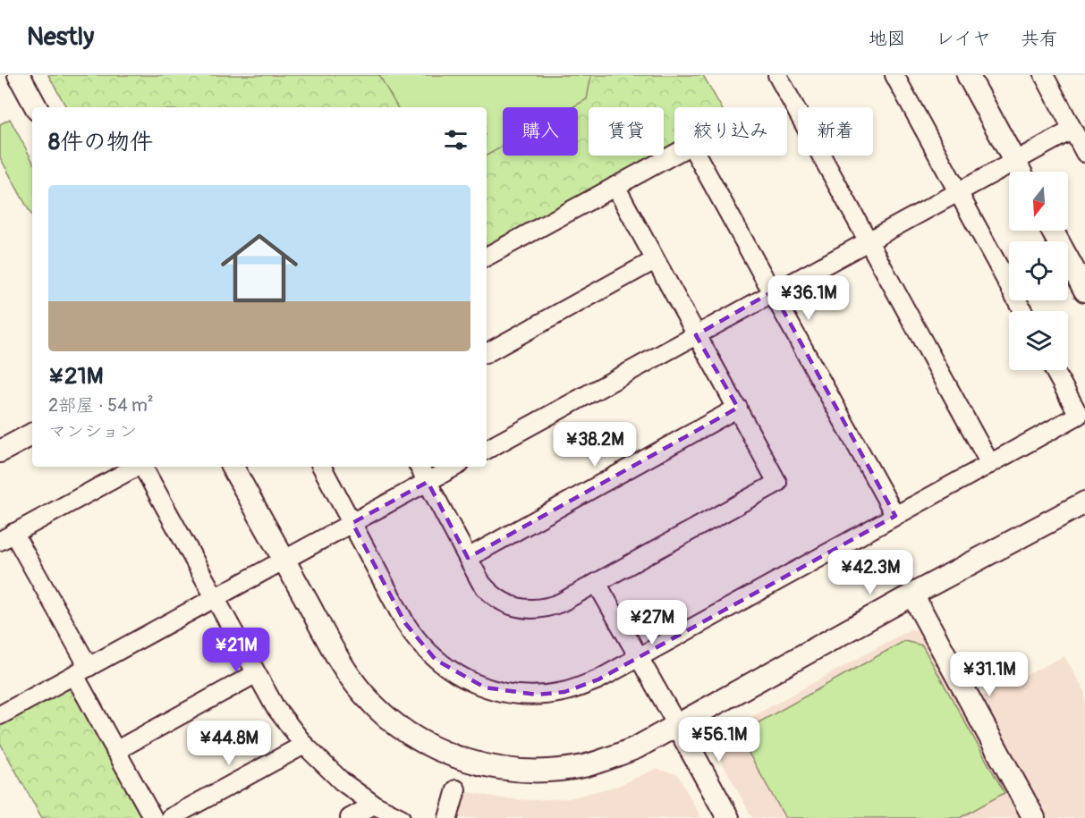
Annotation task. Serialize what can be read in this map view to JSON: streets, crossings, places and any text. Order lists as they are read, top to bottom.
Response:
{
  "north": "bottom",
  "page": {
    "header": "Nestly",
    "nav": ["地図", "レイヤ", "共有"],
    "chip": [
      "購入",
      "賃貸",
      "絞り込み",
      "新着"
    ],
    "heading": "8件の物件",
    "list": [
      {
        "name": "¥21M",
        "note": "2部屋 · 54 m² · マンション"
      }
    ],
    "price": [
      "¥36.1M",
      "¥38.2M",
      "¥42.3M",
      "¥27M",
      "¥21M",
      "¥31.1M",
      "¥56.1M",
      "¥44.8M"
    ]
  }
}
